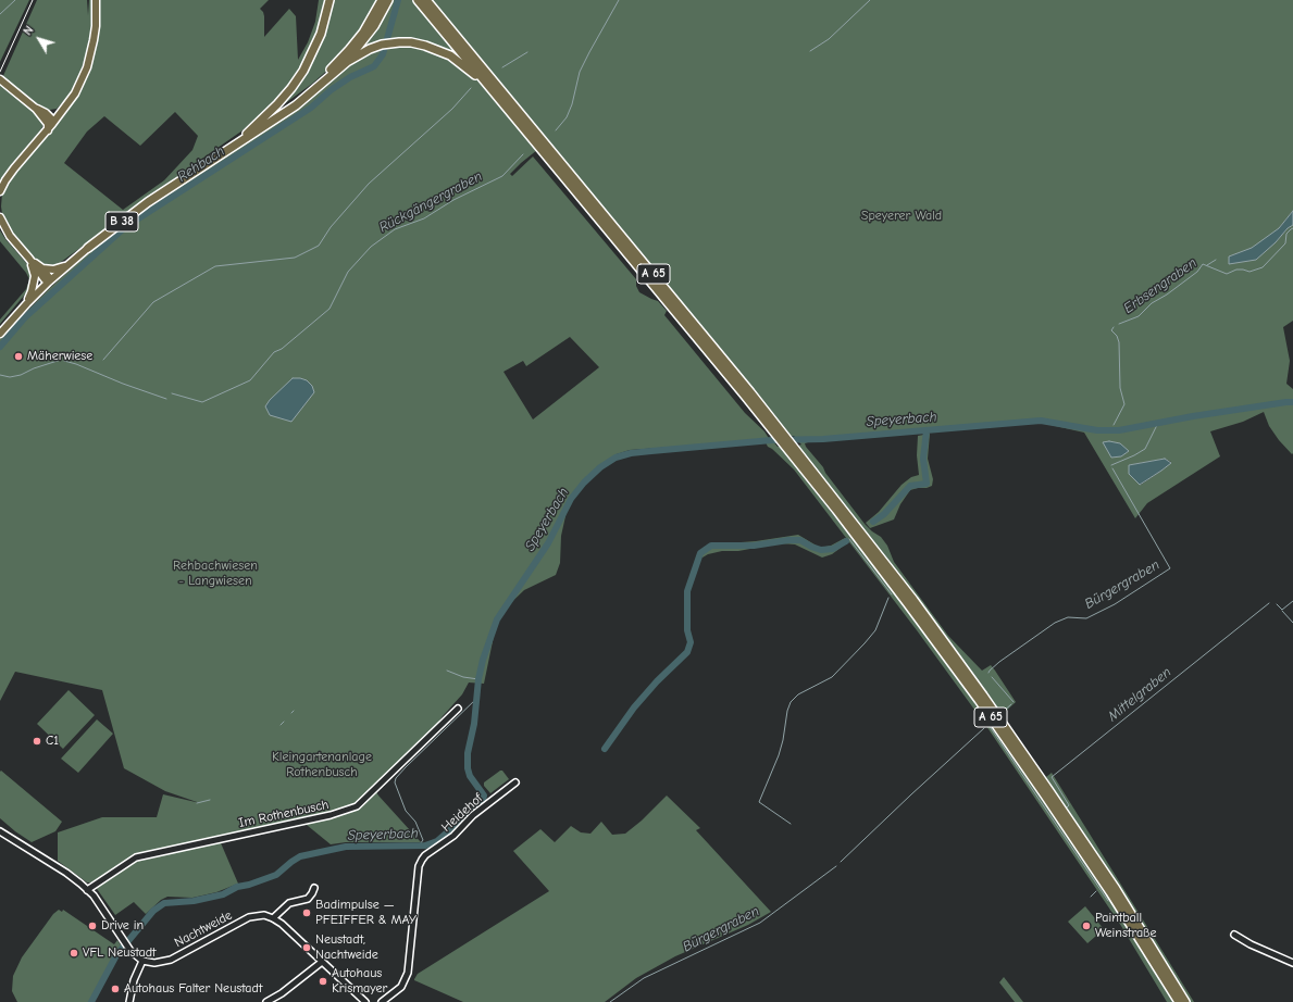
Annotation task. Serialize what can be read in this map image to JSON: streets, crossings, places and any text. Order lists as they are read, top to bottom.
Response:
{
  "streets": {
    "highway": ["B 38", "A 65"],
    "street": ["Heidehof", "Im Rothenbusch", "Nachtweide"]
  },
  "water": [
    "Rehbach",
    "Rückgängergraben",
    "Erbsengraben",
    "Speyerbach",
    "Bürgergraben",
    "Mittelgraben"
  ],
  "parks": ["Speyerer Wald", "Rehbachwiesen - Langwiesen", "Kleingartenanlage Rothenbusch"],
  "places": [
    "Mäherwiese",
    "C1",
    "Badimpulse — PFEIFFER & MAY",
    "Drive in",
    "Paintball Weinstraße",
    "Neustadt, Nachtweide",
    "VFL Neustadt",
    "Autohaus Krismayer",
    "Autohaus Falter Neustadt"
  ],
  "north": "top left"
}
